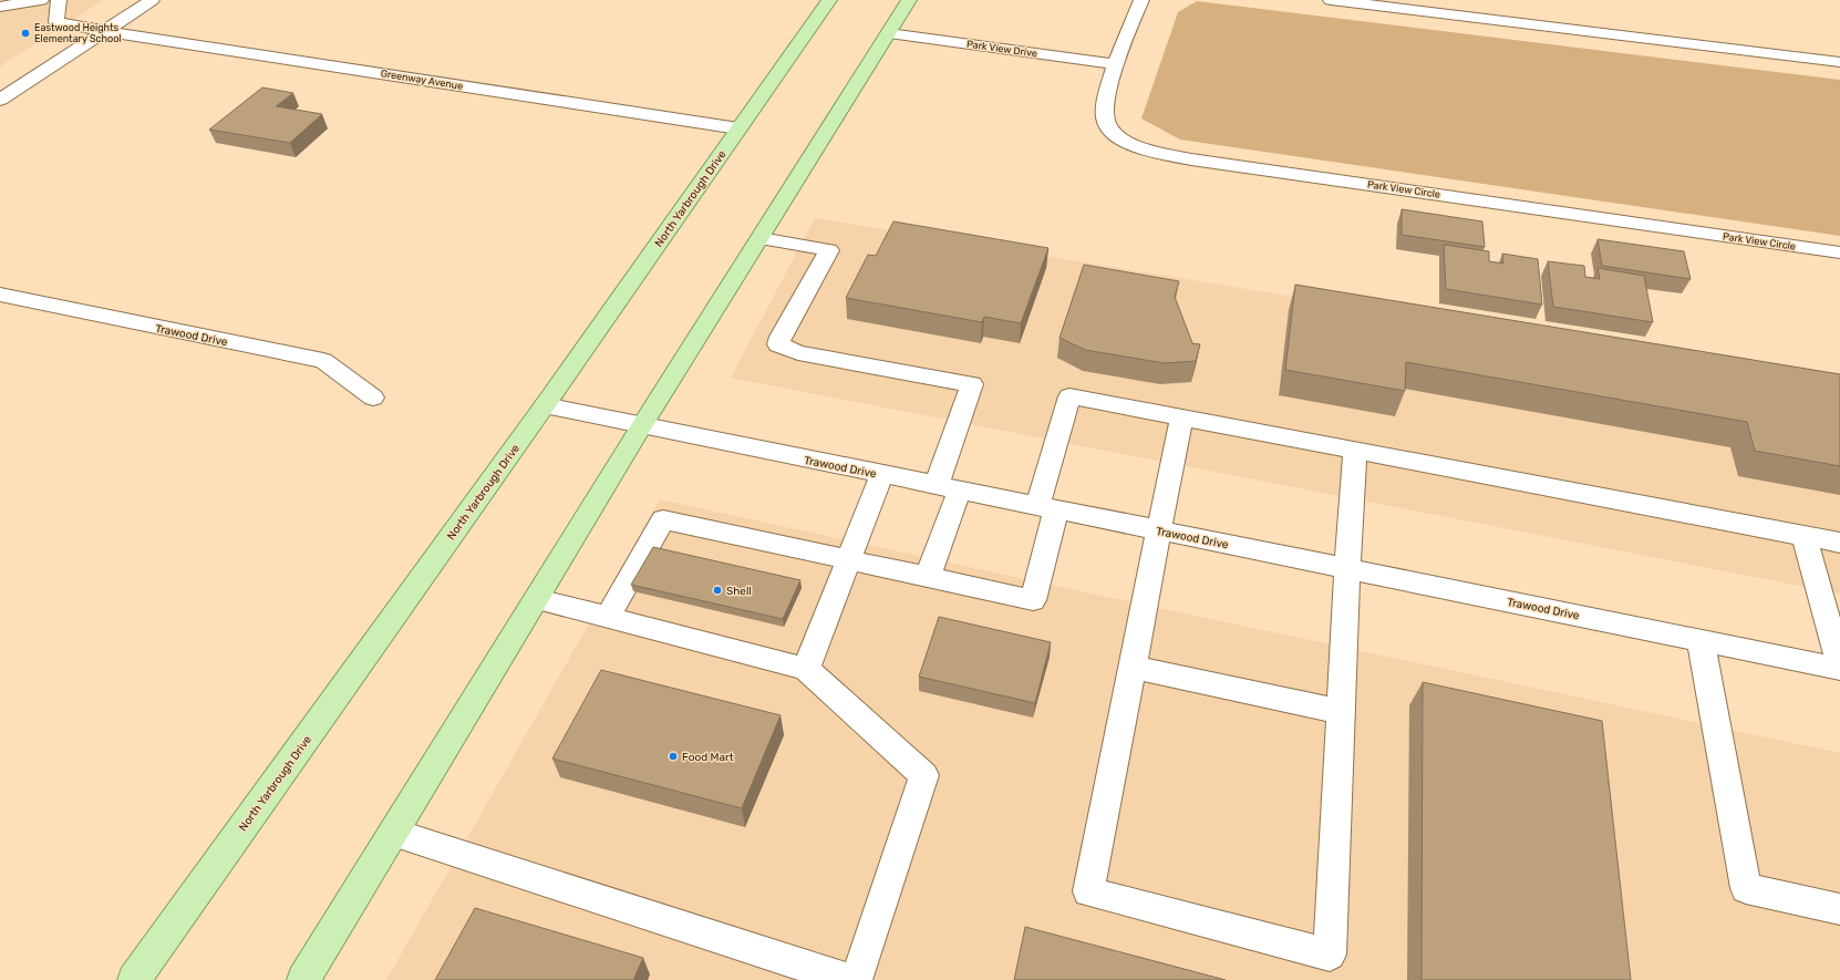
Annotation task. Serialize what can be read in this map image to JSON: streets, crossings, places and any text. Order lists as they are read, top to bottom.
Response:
{
  "streets": {
    "main road": ["North Yarbrough Drive"],
    "street": [
      "Park View Drive",
      "Greenway Avenue",
      "Park View Circle",
      "Trawood Drive"
    ]
  },
  "crossings": [
    ["Park View Drive", "Park View Circle"],
    ["Greenway Avenue", "North Yarbrough Drive"],
    ["North Yarbrough Drive", "Trawood Drive"]
  ],
  "places": ["Eastwood Heights Elementary School", "Shell", "Food Mart"]
}
